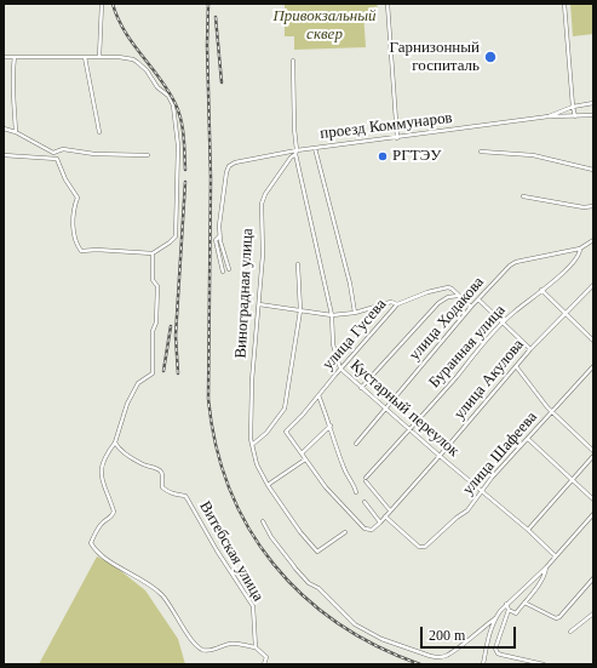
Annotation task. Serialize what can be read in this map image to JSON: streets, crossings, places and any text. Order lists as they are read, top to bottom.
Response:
{
  "streets": {
    "street": [
      "проезд Коммунаров",
      "Виноградная улица",
      "улица Ходакова",
      "улица Гусева",
      "Буранная улица",
      "улица Акулова",
      "Кустарный переулок",
      "улица Шафеева",
      "Витебская улица"
    ]
  },
  "crossings": [
    ["проезд Коммунаров", "Виноградная улица"],
    ["проезд Коммунаров", "улица Гусева"],
    ["проезд Коммунаров", "Кустарный переулок"],
    ["Виноградная улица", "Кустарный переулок"],
    ["улица Ходакова", "Буранная улица"],
    ["улица Ходакова", "Кустарный переулок"],
    ["улица Гусева", "Кустарный переулок"],
    ["Буранная улица", "улица Акулова"],
    ["Буранная улица", "Кустарный переулок"],
    ["улица Акулова", "Кустарный переулок"],
    ["улица Акулова", "улица Шафеева"],
    ["Кустарный переулок", "улица Шафеева"]
  ],
  "parks": ["Привокзальный сквер"],
  "places": ["Гарнизонный госпиталь", "РГТЭУ"],
  "scale_bar": "200 m"
}
